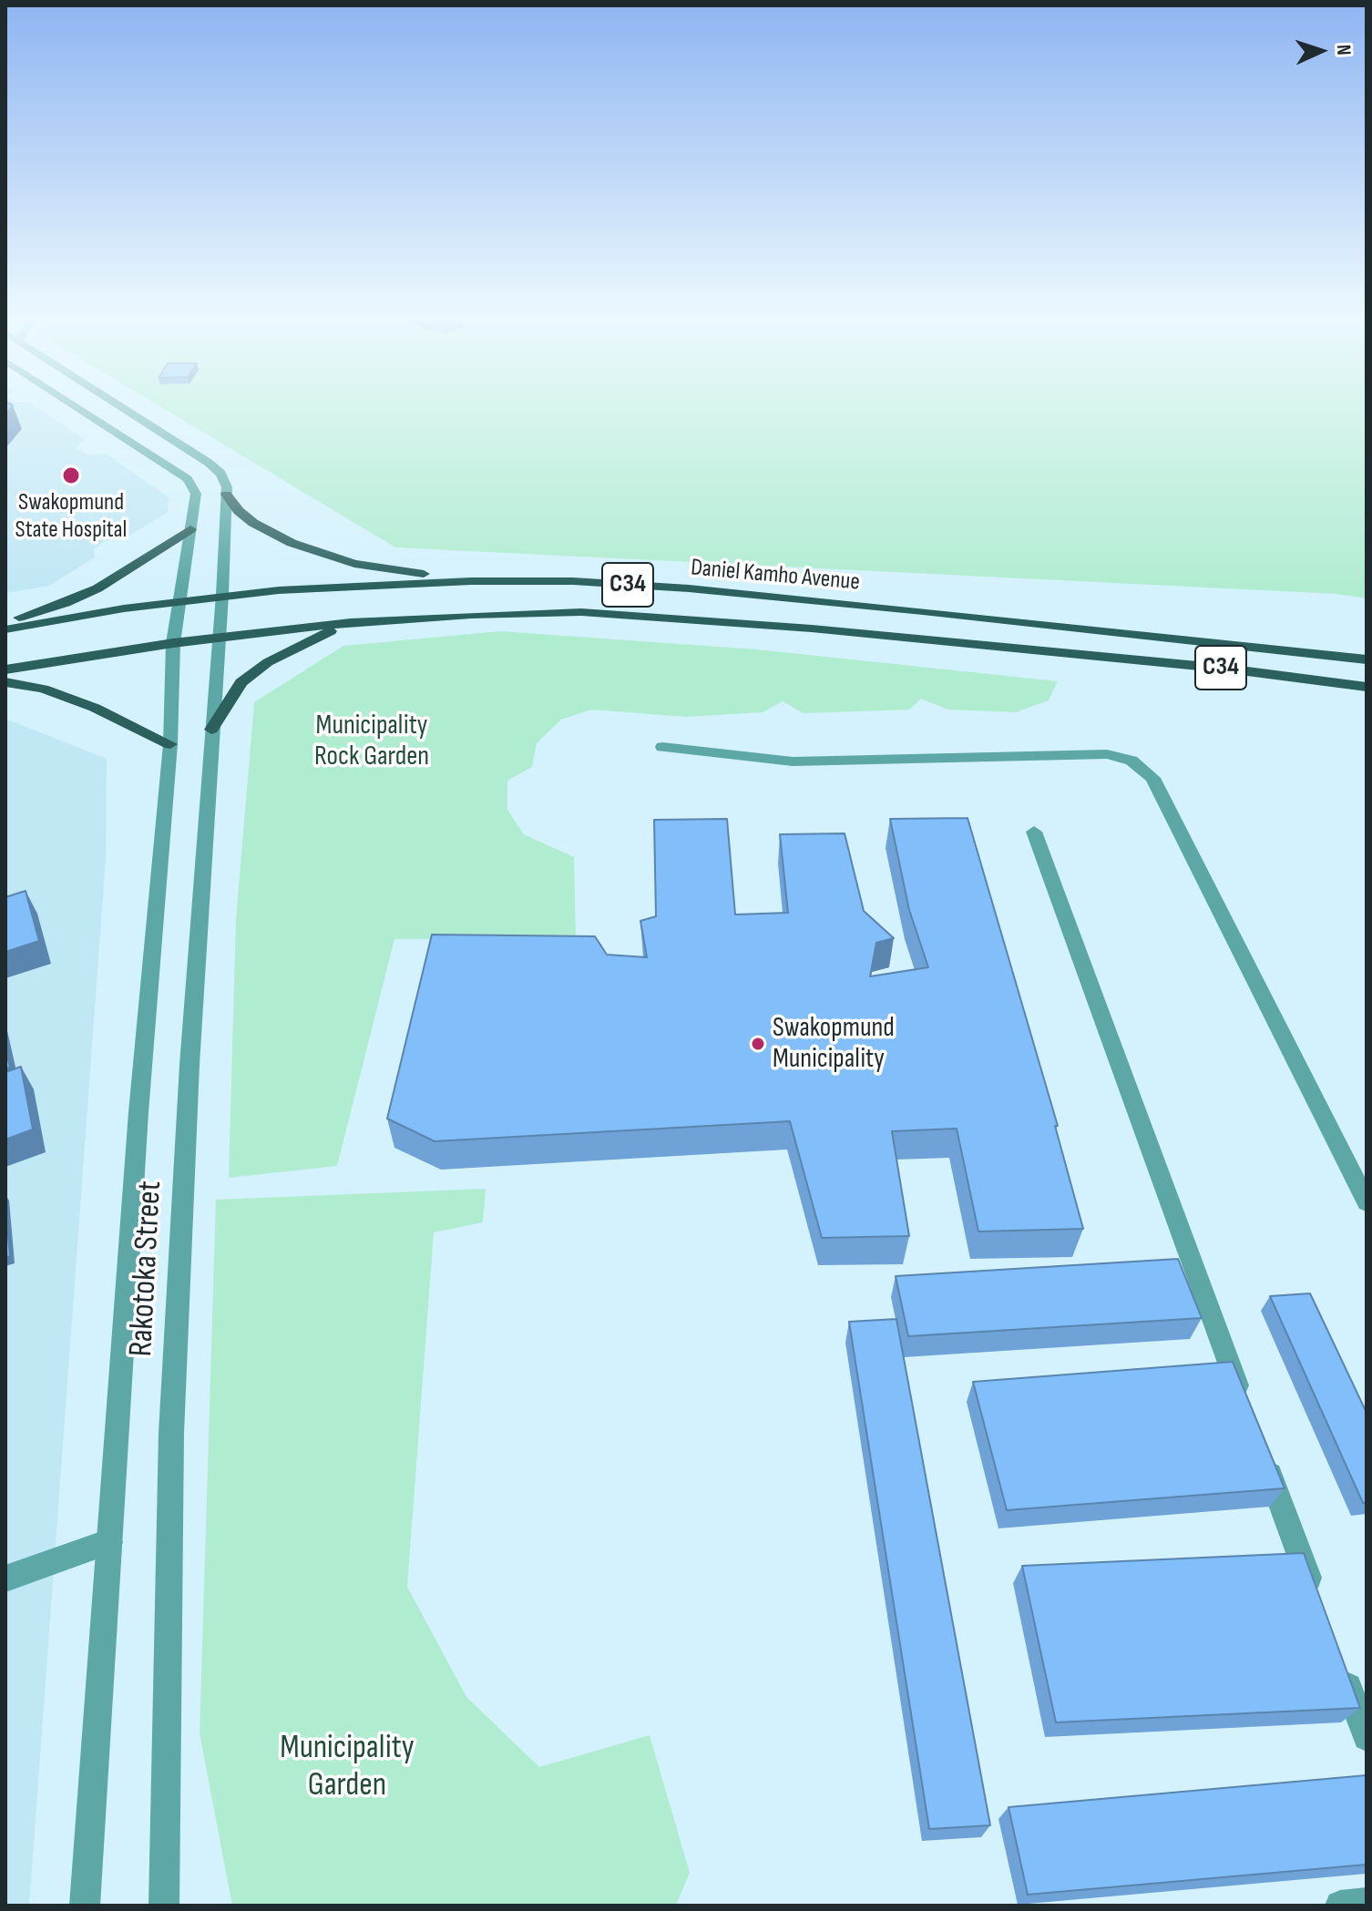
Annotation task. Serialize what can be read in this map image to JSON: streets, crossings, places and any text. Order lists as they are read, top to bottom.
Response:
{
  "streets": {
    "main road": ["Daniel Kamho Avenue", "C34"],
    "street": ["Rakotoka Street"]
  },
  "crossings": [
    ["Daniel Kamho Avenue", "C34"],
    ["Daniel Kamho Avenue", "Rakotoka Street"],
    ["C34", "Rakotoka Street"]
  ],
  "parks": ["Municipality Rock Garden", "Municipality Garden"],
  "places": ["Swakopmund State Hospital", "Swakopmund Municipality"],
  "north": "right"
}
